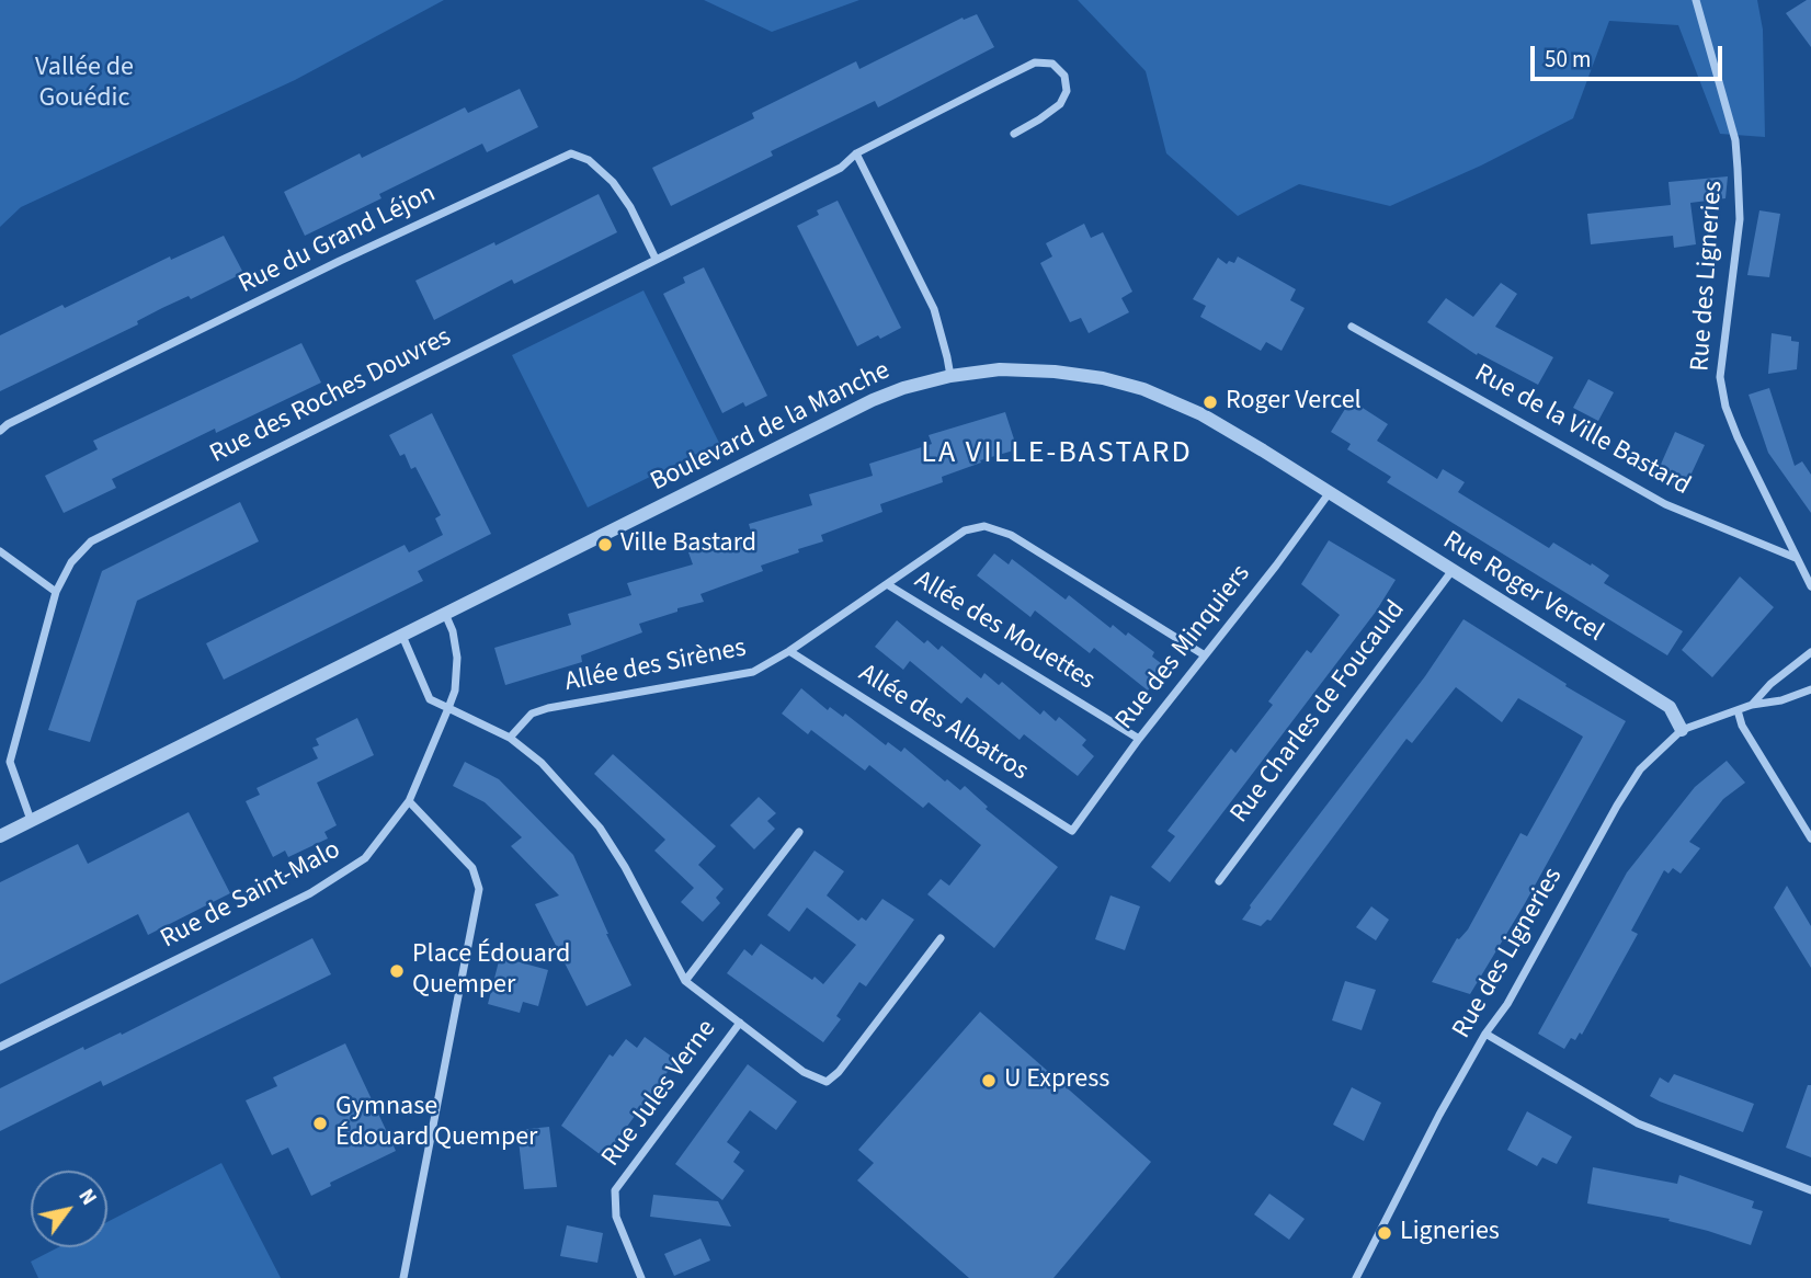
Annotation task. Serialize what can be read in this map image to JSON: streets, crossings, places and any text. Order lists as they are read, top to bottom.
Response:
{
  "streets": {
    "street": [
      "Rue du Grand Léjon",
      "Rue des Ligneries",
      "Rue des Roches Douvres",
      "Boulevard de la Manche",
      "Rue de la Ville Bastard",
      "Rue Roger Vercel",
      "Allée des Mouettes",
      "Rue des Minquiers",
      "Allée des Sirènes",
      "Rue Charles de Foucauld",
      "Allée des Albatros",
      "Rue de Saint-Malo",
      "Rue Jules Verne"
    ]
  },
  "crossings": [
    ["Rue du Grand Léjon", "Rue des Roches Douvres"],
    ["Rue des Ligneries", "Rue de la Ville Bastard"],
    ["Rue des Ligneries", "Rue Roger Vercel"],
    ["Rue des Roches Douvres", "Boulevard de la Manche"],
    ["Boulevard de la Manche", "Rue Roger Vercel"],
    ["Boulevard de la Manche", "Rue des Minquiers"],
    ["Boulevard de la Manche", "Rue de Saint-Malo"],
    ["Rue Roger Vercel", "Rue des Minquiers"],
    ["Rue Roger Vercel", "Rue Charles de Foucauld"],
    ["Allée des Mouettes", "Rue des Minquiers"],
    ["Allée des Mouettes", "Allée des Sirènes"],
    ["Rue des Minquiers", "Allée des Sirènes"],
    ["Rue des Minquiers", "Allée des Albatros"],
    ["Allée des Sirènes", "Allée des Albatros"]
  ],
  "districts": ["LA VILLE-BASTARD"],
  "parks": ["Vallée de Gouédic"],
  "places": [
    "Roger Vercel",
    "Ville Bastard",
    "Place Édouard Quemper",
    "U Express",
    "Gymnase Édouard Quemper",
    "Ligneries"
  ],
  "scale_bar": "50 m",
  "north": "top right"
}
